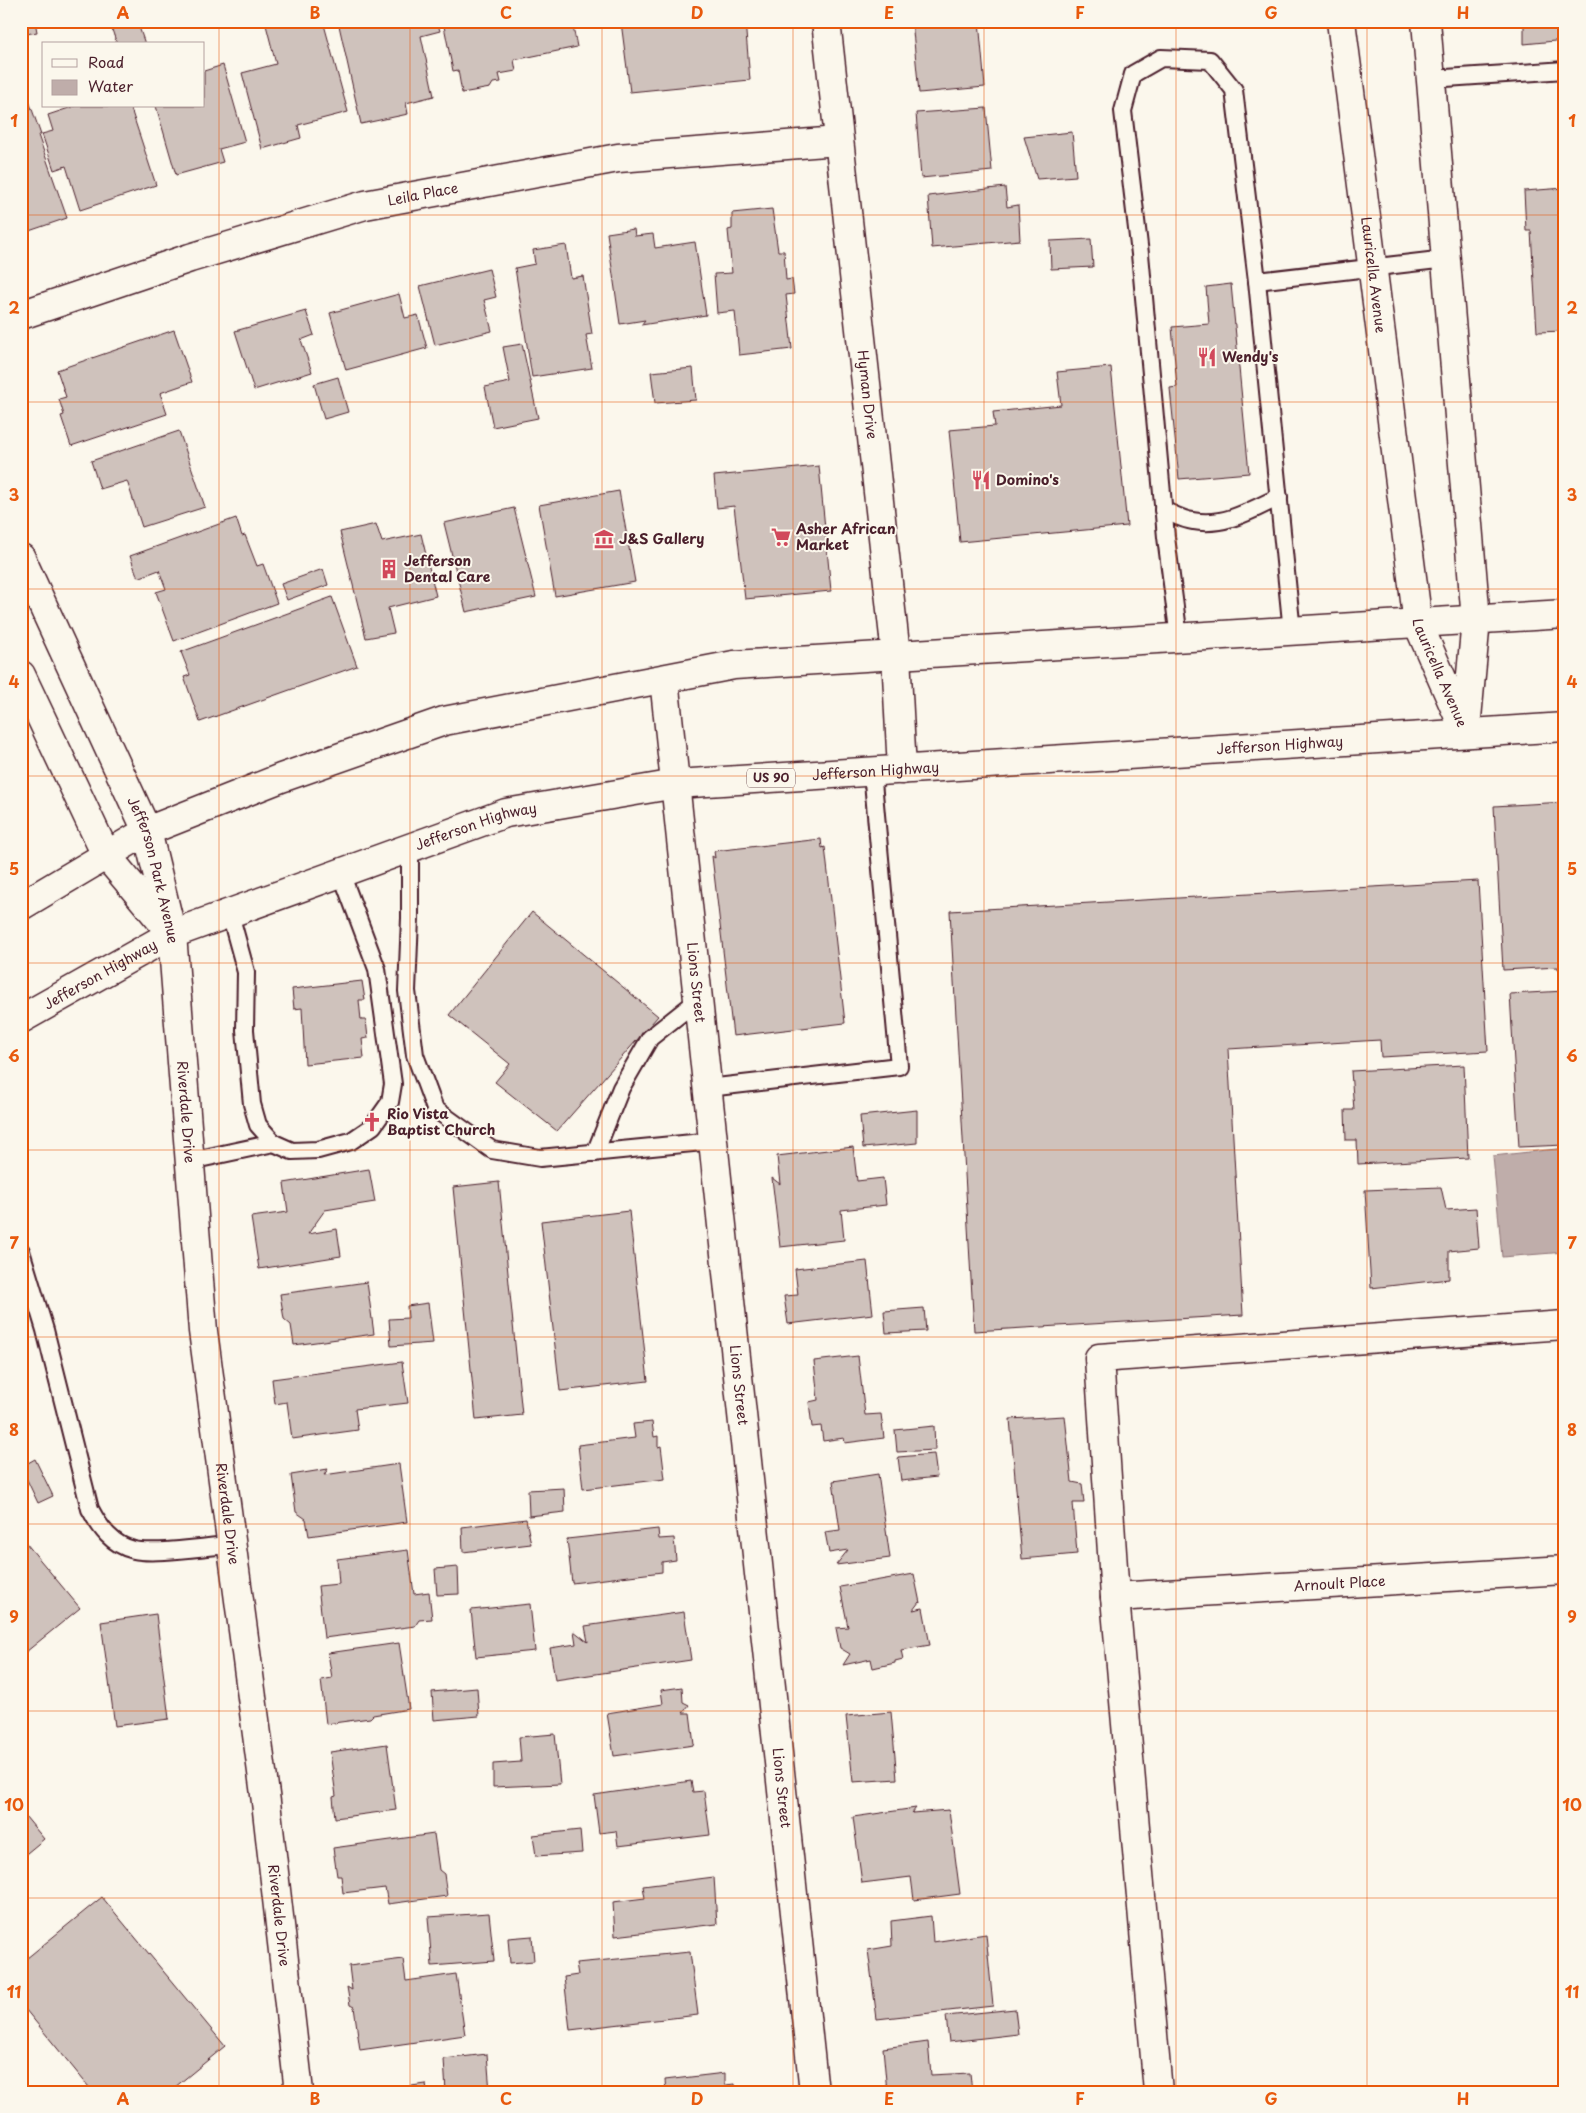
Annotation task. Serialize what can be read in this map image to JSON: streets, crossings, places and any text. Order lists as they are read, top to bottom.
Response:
{
  "streets": {
    "street": [
      "Leila Place",
      "Lauricella Avenue",
      "Hyman Drive",
      "Jefferson Highway",
      "US 90",
      "Jefferson Park Avenue",
      "Lions Street",
      "Riverdale Drive",
      "Arnoult Place"
    ]
  },
  "crossings": [
    ["Leila Place", "Hyman Drive"],
    ["Lauricella Avenue", "Jefferson Highway"],
    ["Hyman Drive", "Jefferson Highway"],
    ["Jefferson Highway", "Jefferson Park Avenue"],
    ["Jefferson Highway", "Lions Street"],
    ["Jefferson Highway", "Riverdale Drive"],
    ["Jefferson Park Avenue", "Riverdale Drive"]
  ],
  "places": {
    "restaurant": ["Wendy's", "Domino's"],
    "supermarket": ["Asher African Market"],
    "museum": ["J&S Gallery"],
    "building": ["Jefferson Dental Care"],
    "church": ["Rio Vista Baptist Church"]
  },
  "legend": ["Road", "Water"],
  "grid": {
    "columns": [
      "A",
      "B",
      "C",
      "D",
      "E",
      "F",
      "G",
      "H"
    ],
    "rows": [
      "1",
      "2",
      "3",
      "4",
      "5",
      "6",
      "7",
      "8",
      "9",
      "10",
      "11"
    ]
  }
}
